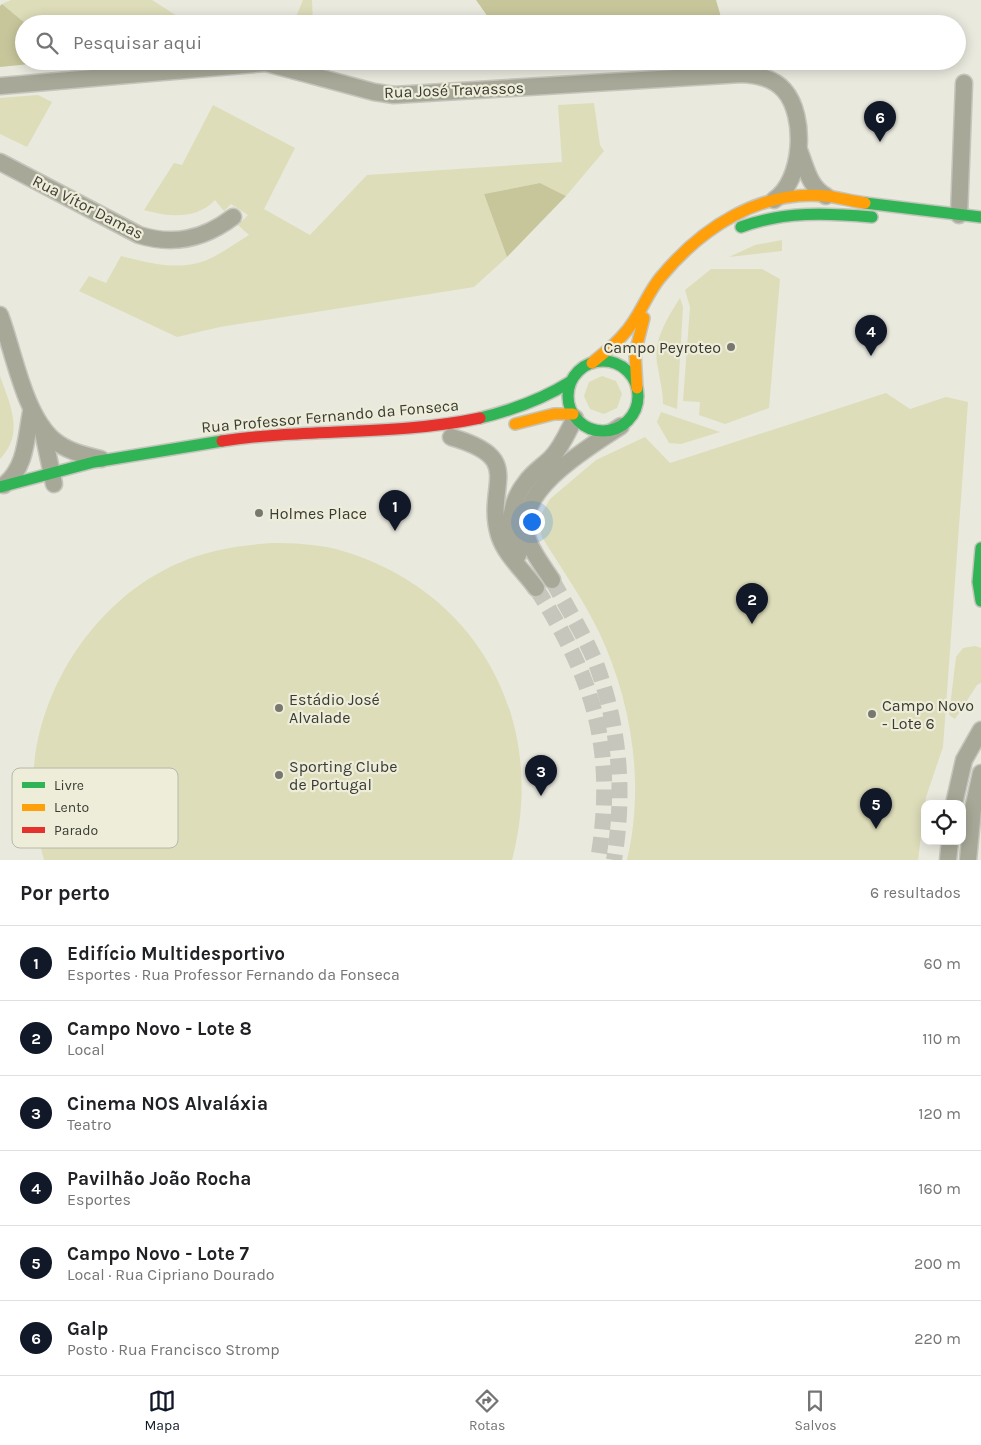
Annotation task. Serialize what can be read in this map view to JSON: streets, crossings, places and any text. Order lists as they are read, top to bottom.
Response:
{
  "streets": {
    "street": ["Rua José Travassos", "Rua Vítor Damas", "Rua Professor Fernando da Fonseca"]
  },
  "places": [
    "Campo Peyroteo",
    "Holmes Place",
    "Estádio José Alvalade",
    "Campo Novo - Lote 6",
    "Sporting Clube de Portugal"
  ],
  "legend": ["Livre", "Lento", "Parado"],
  "page": {
    "search": "Pesquisar aqui",
    "pins": [
      "6",
      "4",
      "1",
      "2",
      "3",
      "5"
    ],
    "heading": ["Por perto", "6 resultados"],
    "list": [
      {
        "mark": "1",
        "name": "Edifício Multidesportivo",
        "note": "Esportes · Rua Professor Fernando da Fonseca",
        "value": "60 m"
      },
      {
        "mark": "2",
        "name": "Campo Novo - Lote 8",
        "note": "Local",
        "value": "110 m"
      },
      {
        "mark": "3",
        "name": "Cinema NOS Alvaláxia",
        "note": "Teatro",
        "value": "120 m"
      },
      {
        "mark": "4",
        "name": "Pavilhão João Rocha",
        "note": "Esportes",
        "value": "160 m"
      },
      {
        "mark": "5",
        "name": "Campo Novo - Lote 7",
        "note": "Local · Rua Cipriano Dourado",
        "value": "200 m"
      },
      {
        "mark": "6",
        "name": "Galp",
        "note": "Posto · Rua Francisco Stromp",
        "value": "220 m"
      }
    ],
    "nav": ["Mapa", "Rotas", "Salvos"]
  }
}
